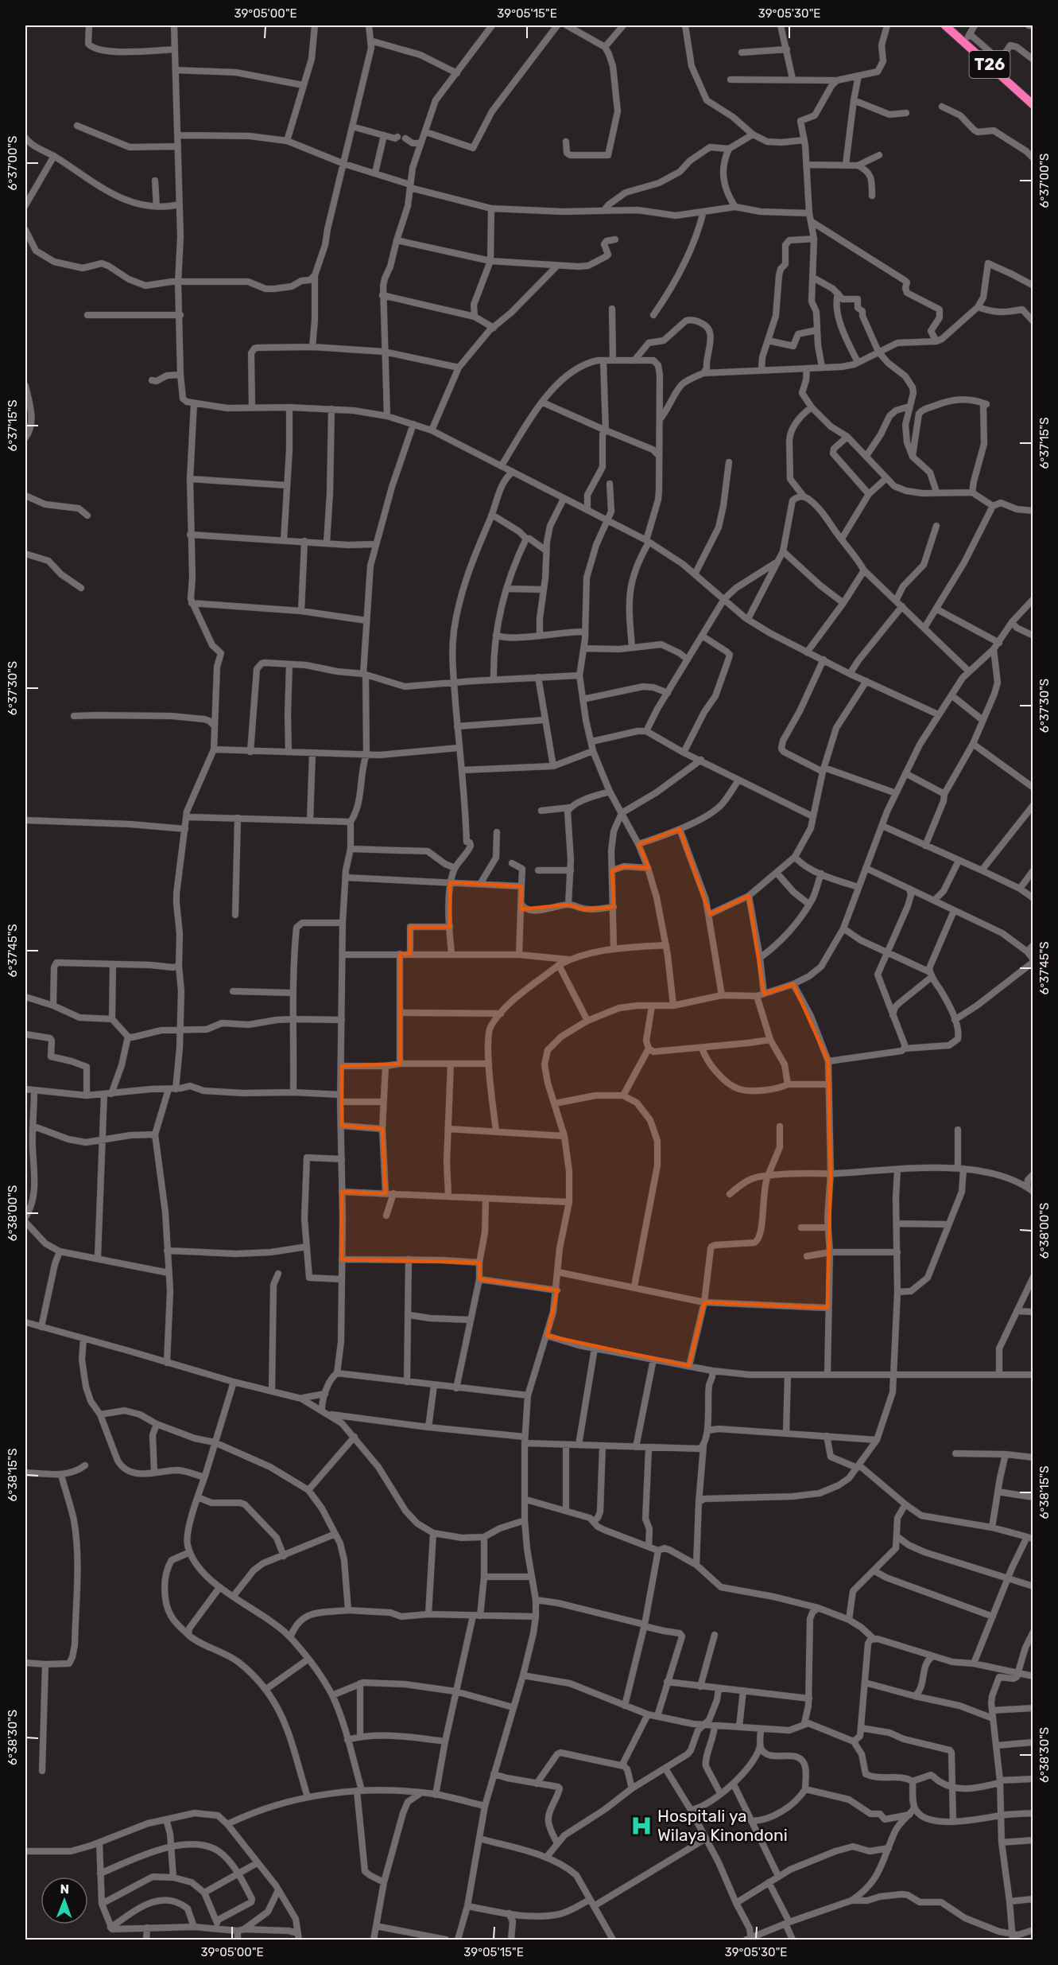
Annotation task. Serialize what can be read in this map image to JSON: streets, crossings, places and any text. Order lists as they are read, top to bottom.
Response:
{
  "streets": {
    "highway": ["T26"]
  },
  "places": {
    "hospital": ["Hospitali ya Wilaya Kinondoni"]
  },
  "north": "top",
  "coordinates": [
    "39°05'00\"E",
    "39°05'15\"E",
    "39°05'30\"E",
    "6°37'00\"S",
    "6°37'15\"S",
    "6°37'30\"S",
    "6°37'45\"S",
    "6°38'00\"S",
    "6°38'15\"S",
    "6°38'30\"S"
  ]
}
